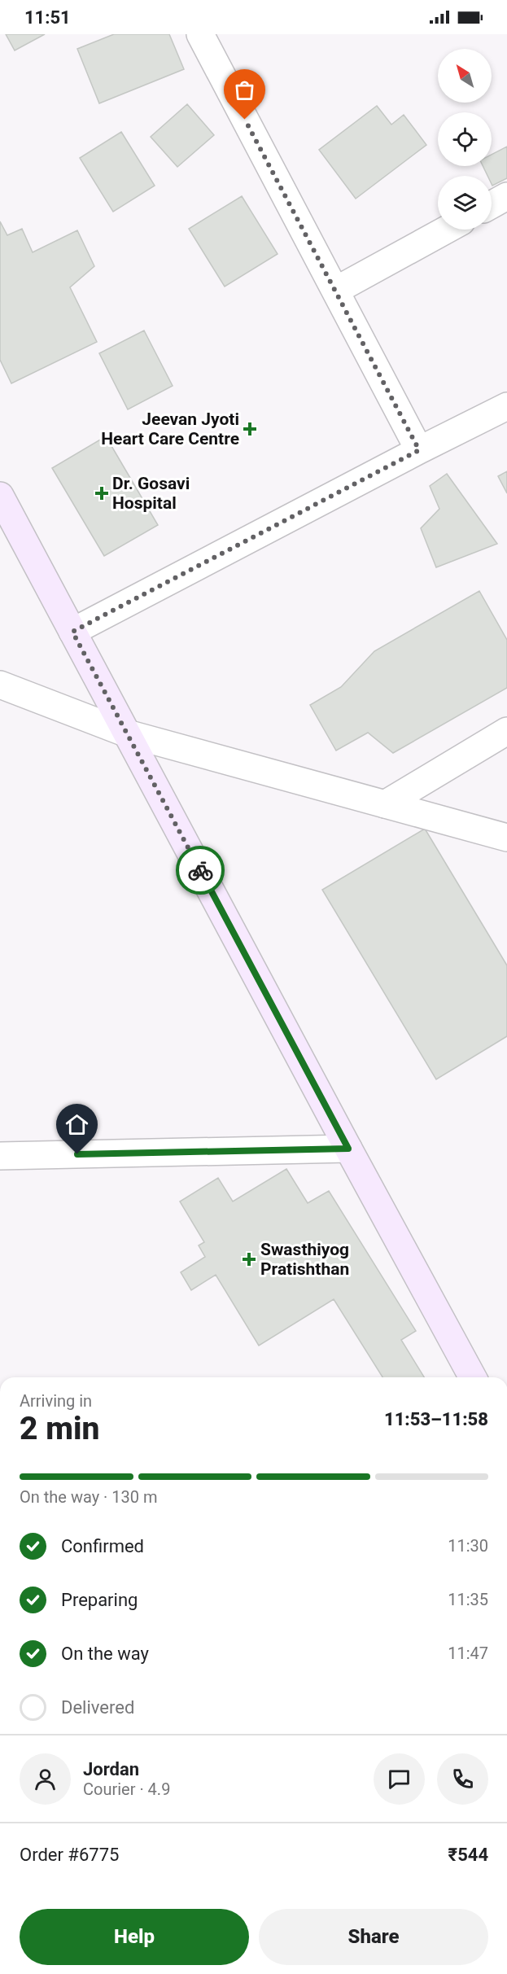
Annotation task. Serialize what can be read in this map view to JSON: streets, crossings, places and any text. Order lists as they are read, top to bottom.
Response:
{
  "places": {
    "health": ["Jeevan Jyoti Heart Care Centre", "Dr. Gosavi Hospital", "Swasthiyog Pratishthan"]
  },
  "north": "top left",
  "page": {
    "status": "11:51",
    "heading": ["2 min", "Arriving in", "11:53–11:58"],
    "panel": [
      "Jordan",
      "Courier · 4.9",
      "Order #6775",
      "₹544"
    ],
    "bar": "On the way · 130 m",
    "list": [
      ["Confirmed", "11:30"],
      ["Preparing", "11:35"],
      ["On the way", "11:47"],
      "Delivered"
    ],
    "buttons": ["Help", "Share"]
  }
}
